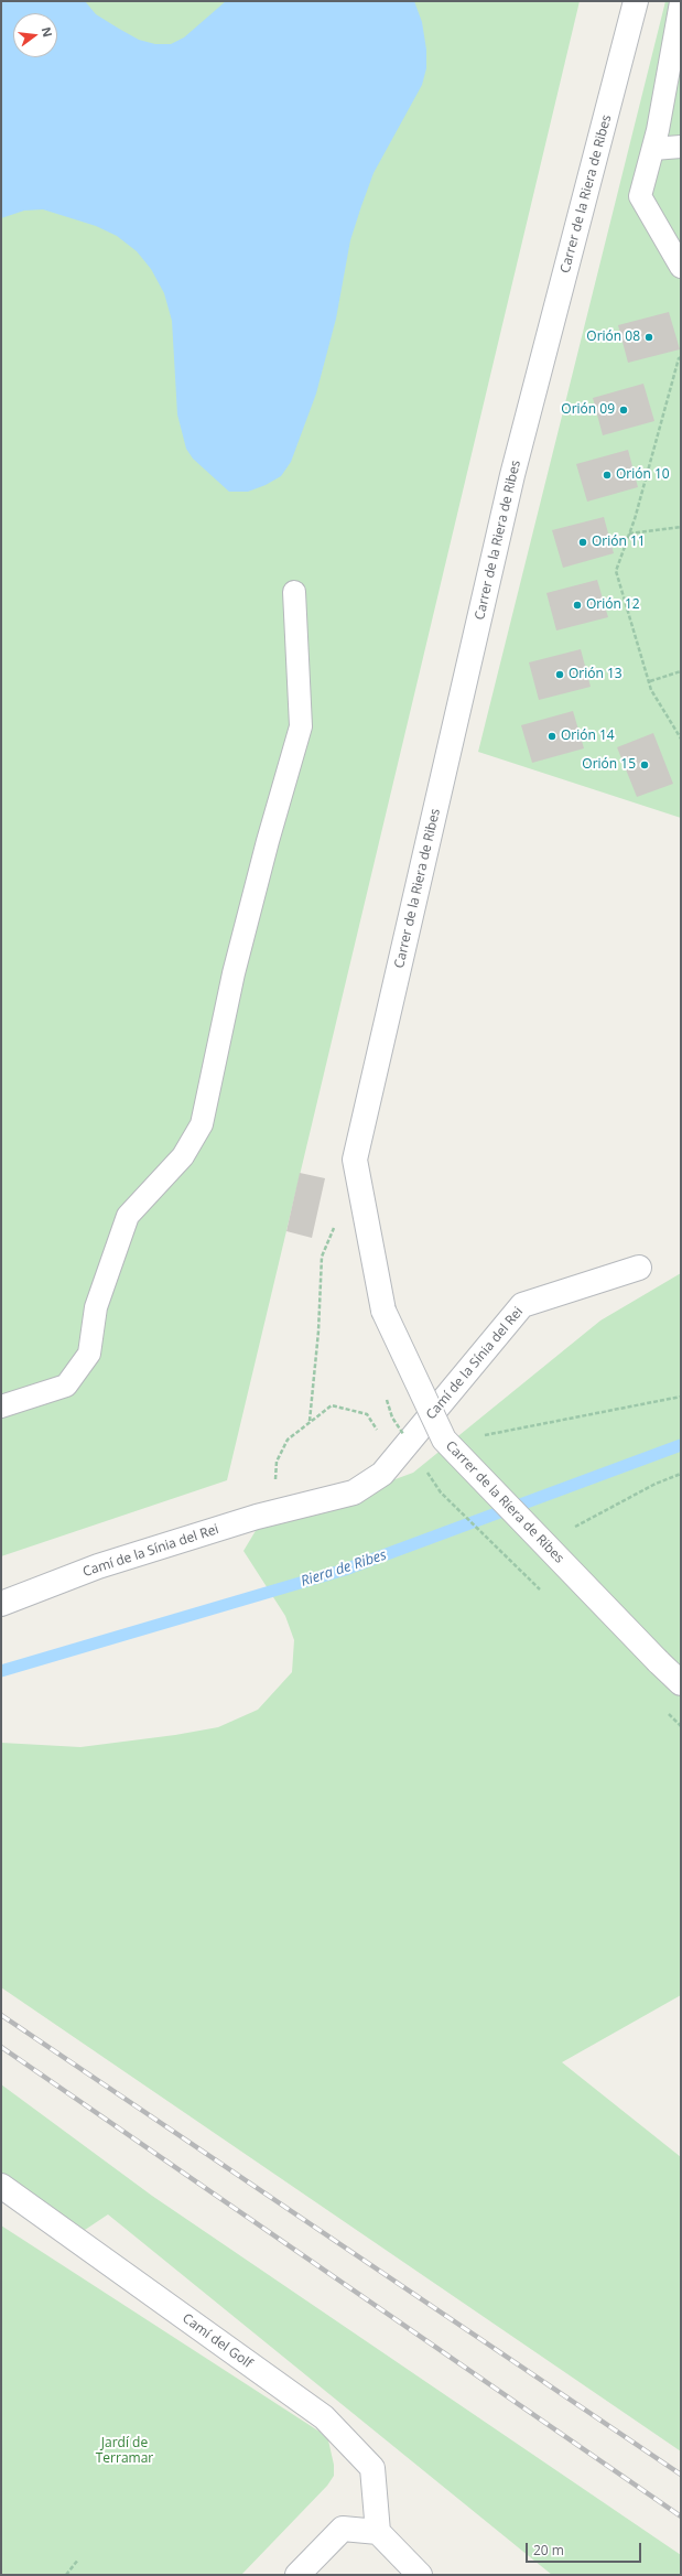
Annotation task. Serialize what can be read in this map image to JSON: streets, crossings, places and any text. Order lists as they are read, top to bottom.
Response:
{
  "streets": {
    "street": ["Carrer de la Riera de Ribes", "Camí de la Sínia del Rei", "Camí del Golf"]
  },
  "water": ["Riera de Ribes"],
  "parks": ["Jardí de Terramar"],
  "places": [
    "Orión 08",
    "Orión 09",
    "Orión 10",
    "Orión 11",
    "Orión 12",
    "Orión 13",
    "Orión 14",
    "Orión 15"
  ],
  "scale_bar": "20 m",
  "north": "right"
}
